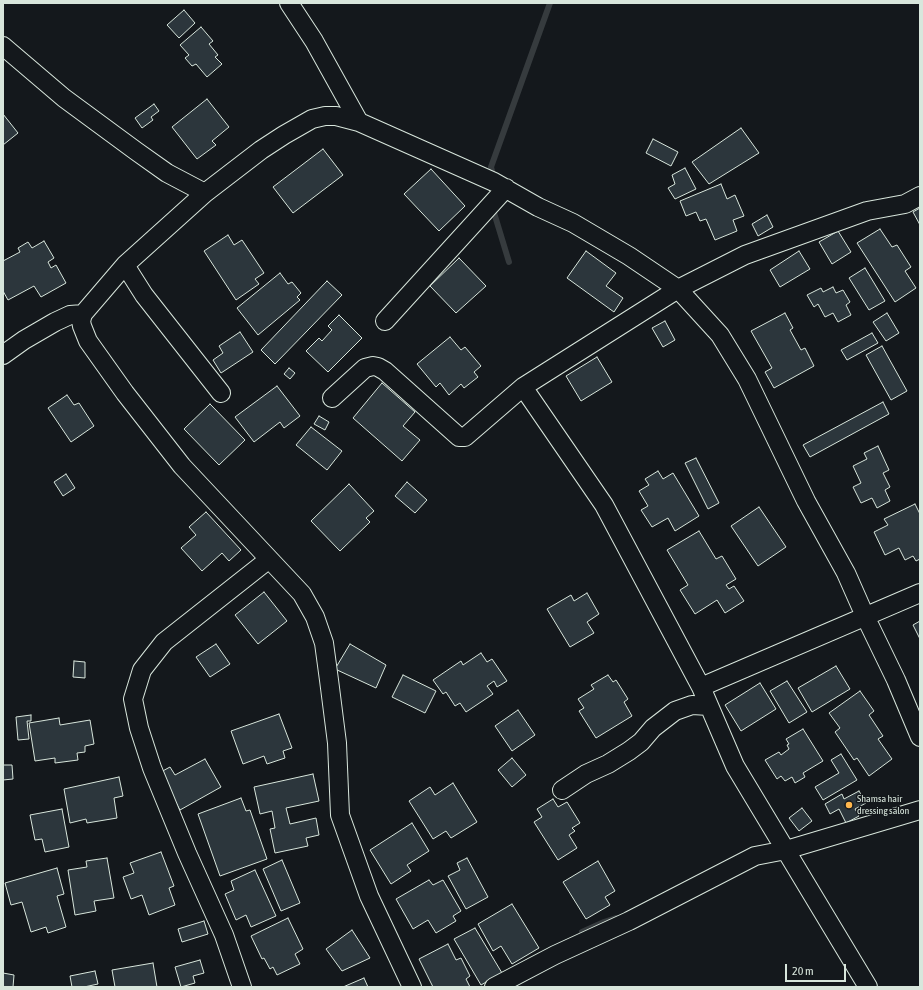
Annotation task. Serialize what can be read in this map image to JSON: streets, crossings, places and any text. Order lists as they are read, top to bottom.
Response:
{
  "places": ["Shamsa hair dressing salon"],
  "scale_bar": "20 m"
}
